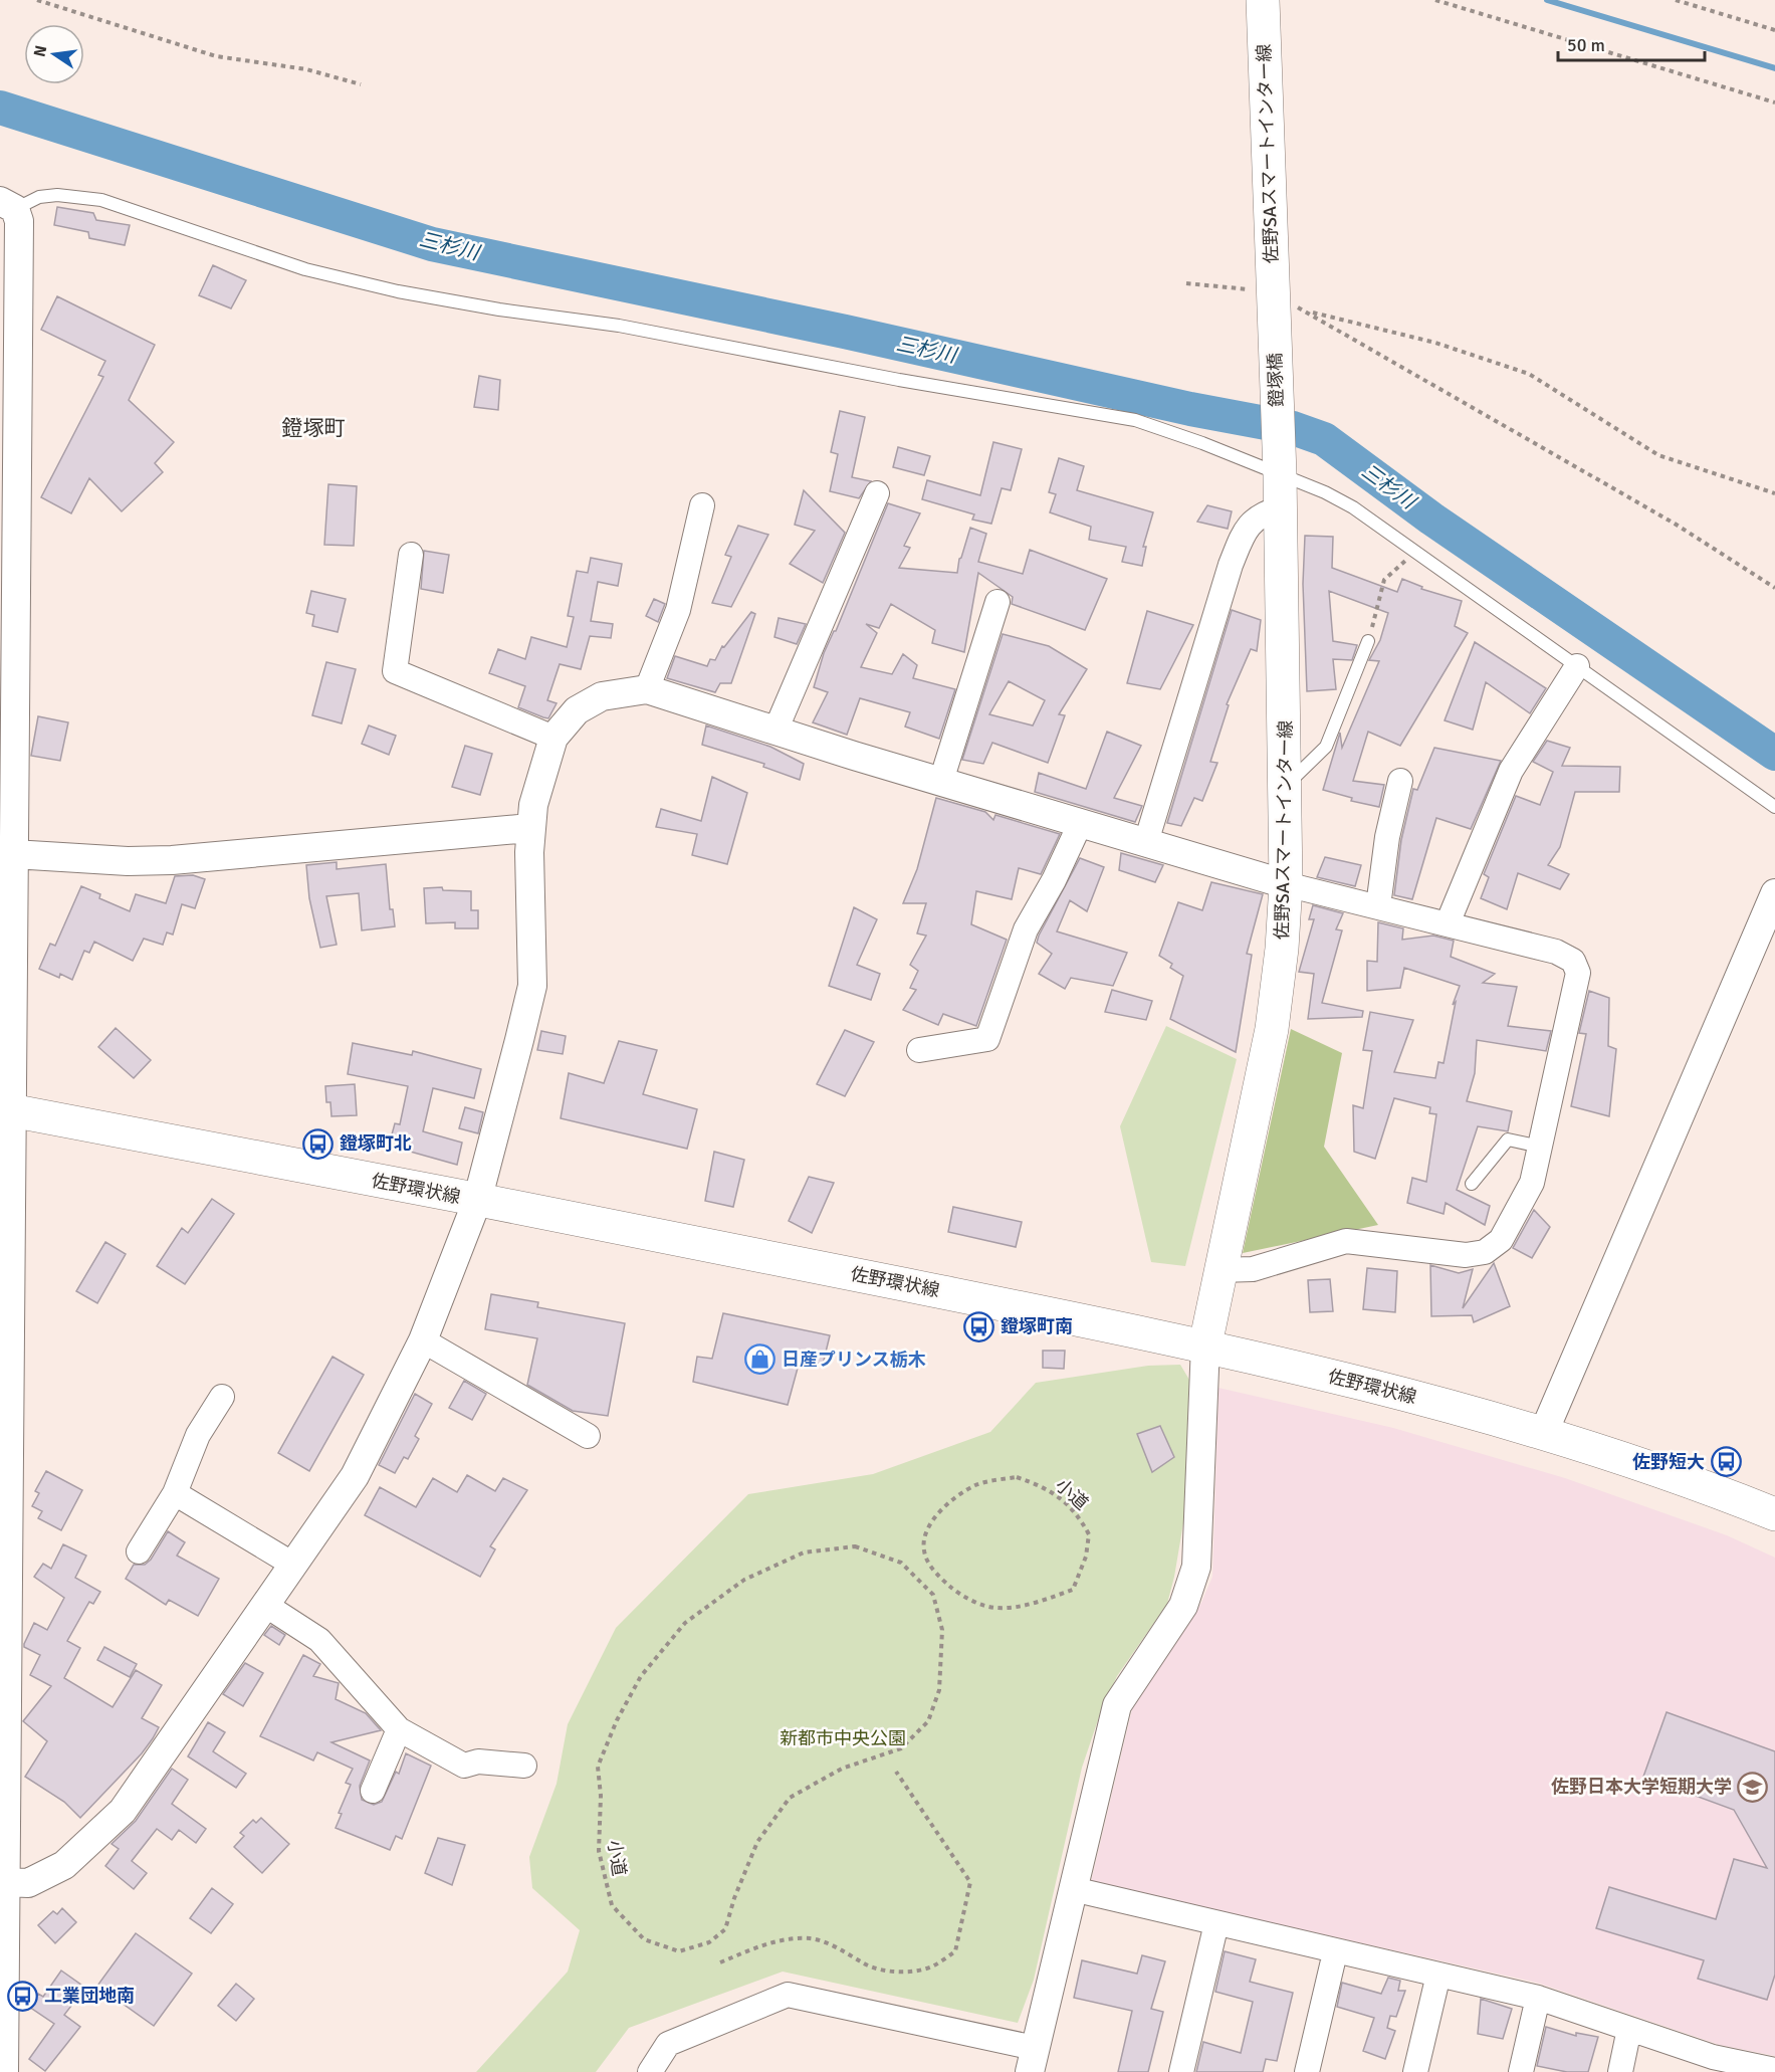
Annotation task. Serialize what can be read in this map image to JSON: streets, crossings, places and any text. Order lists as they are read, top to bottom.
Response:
{
  "streets": {
    "main road": ["佐野SAスマートインター線", "鐙塚橋", "佐野環状線"],
    "path": ["小道"]
  },
  "crossings": [
    ["佐野SAスマートインター線", "鐙塚橋"],
    ["佐野SAスマートインター線", "佐野環状線"]
  ],
  "districts": ["鐙塚町"],
  "water": ["三杉川"],
  "parks": ["新都市中央公園"],
  "places": {
    "bus stop": [
      "鐙塚町北",
      "鐙塚町南",
      "佐野短大",
      "工業団地南"
    ],
    "shop": ["日産プリンス栃木"],
    "school or university": ["佐野日本大学短期大学"]
  },
  "scale_bar": "50 m",
  "north": "left"
}
